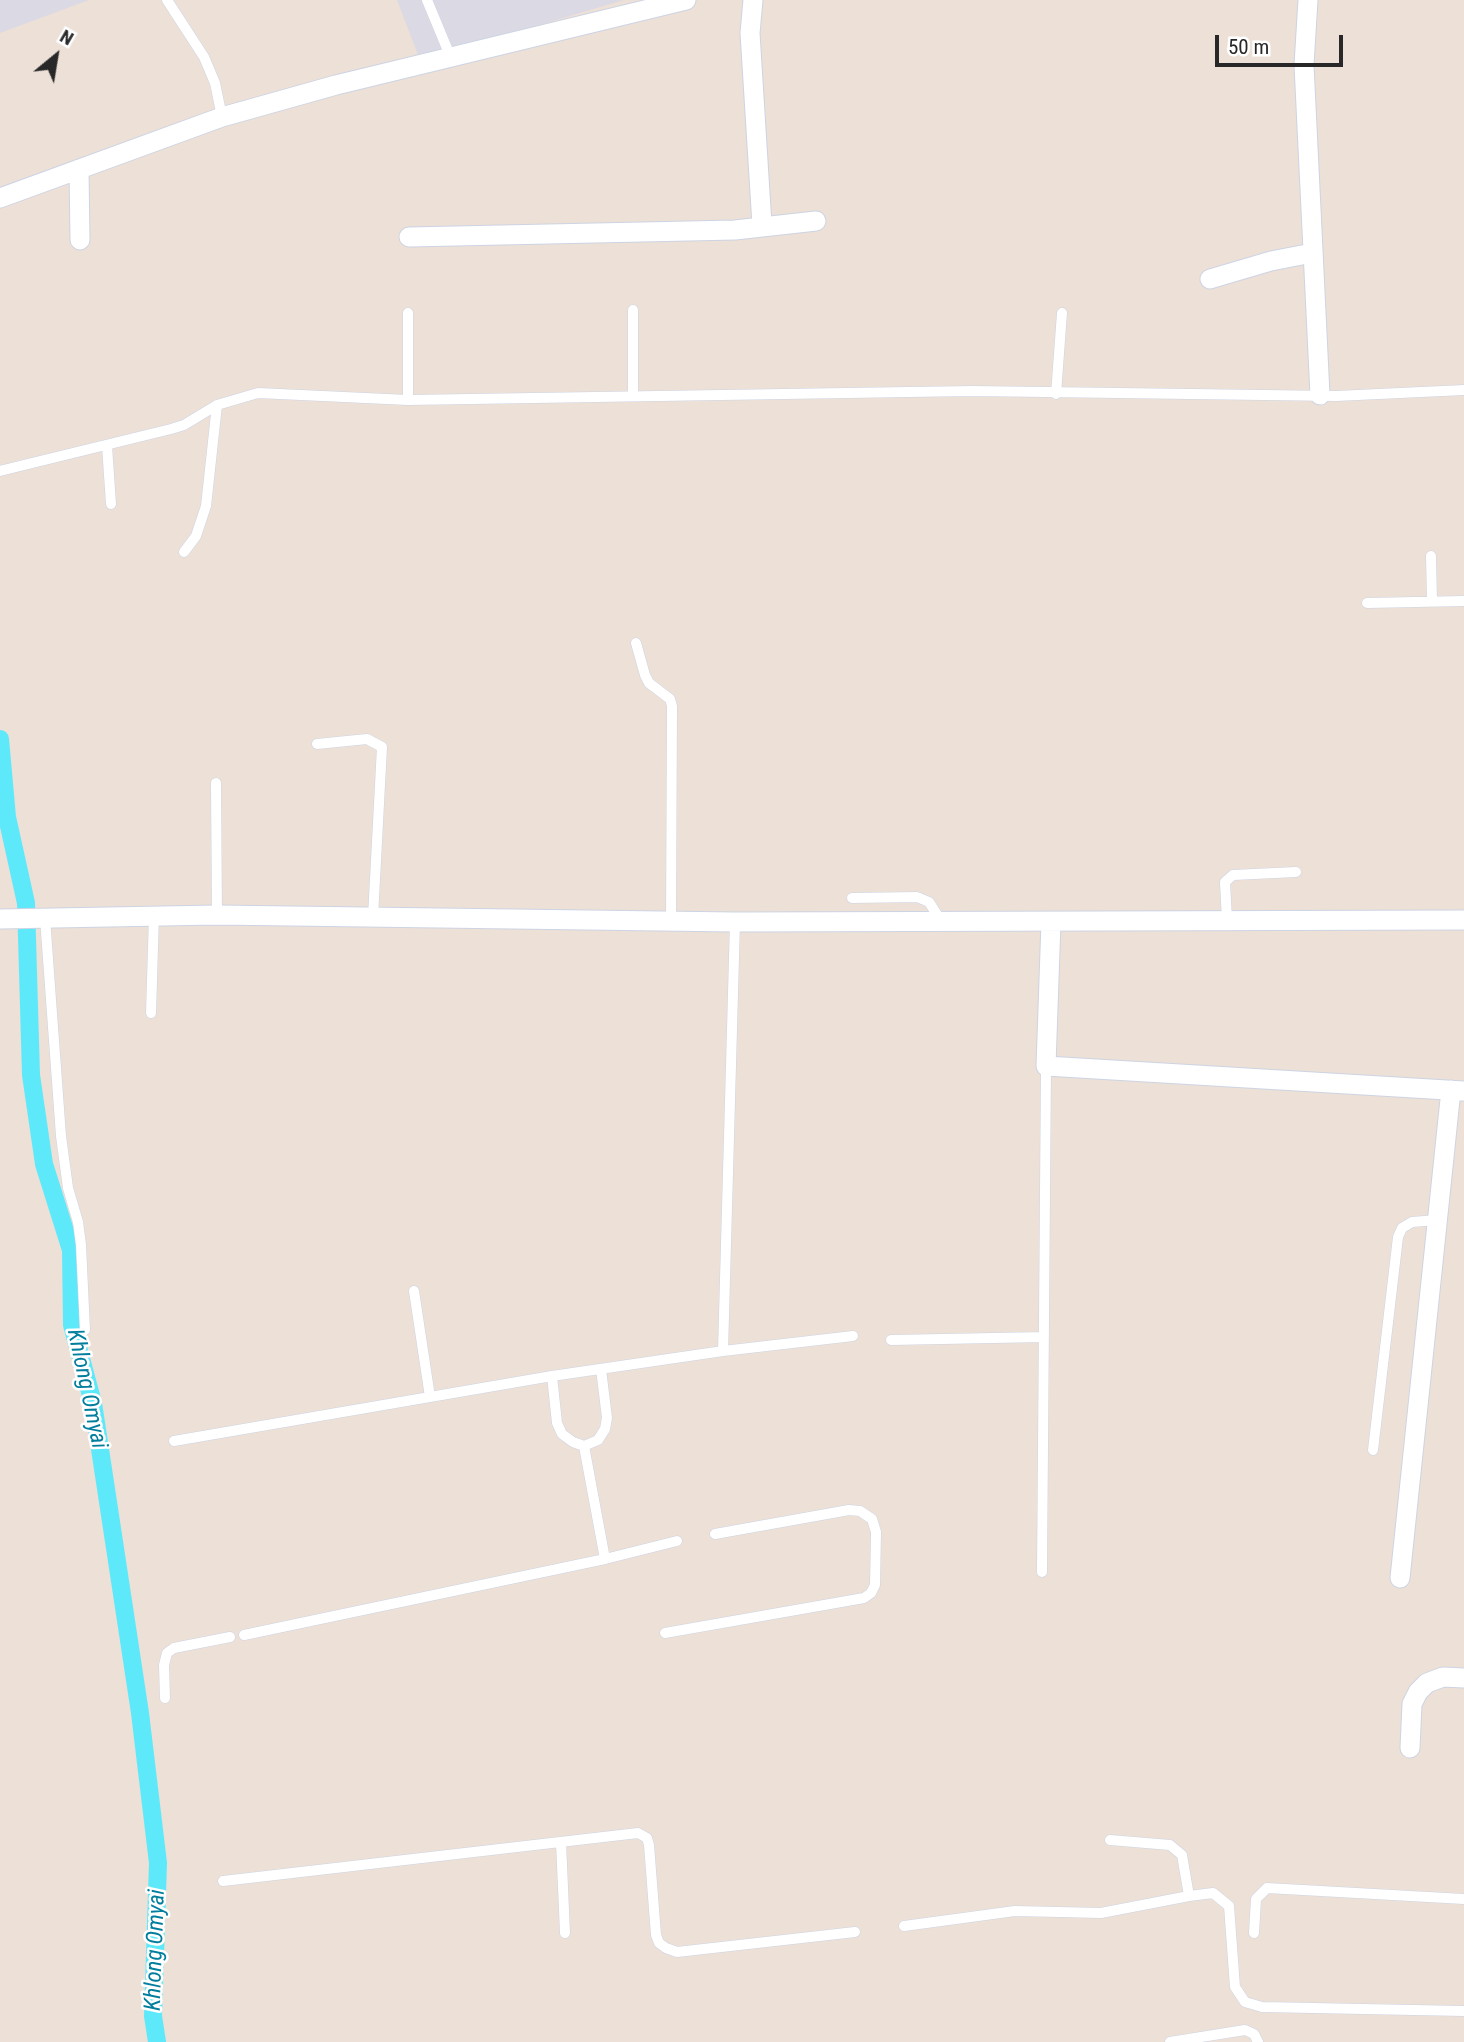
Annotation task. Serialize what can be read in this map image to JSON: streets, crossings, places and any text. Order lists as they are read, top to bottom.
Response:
{
  "water": ["Khlong Omyai"],
  "scale_bar": "50 m",
  "north": "top right"
}
